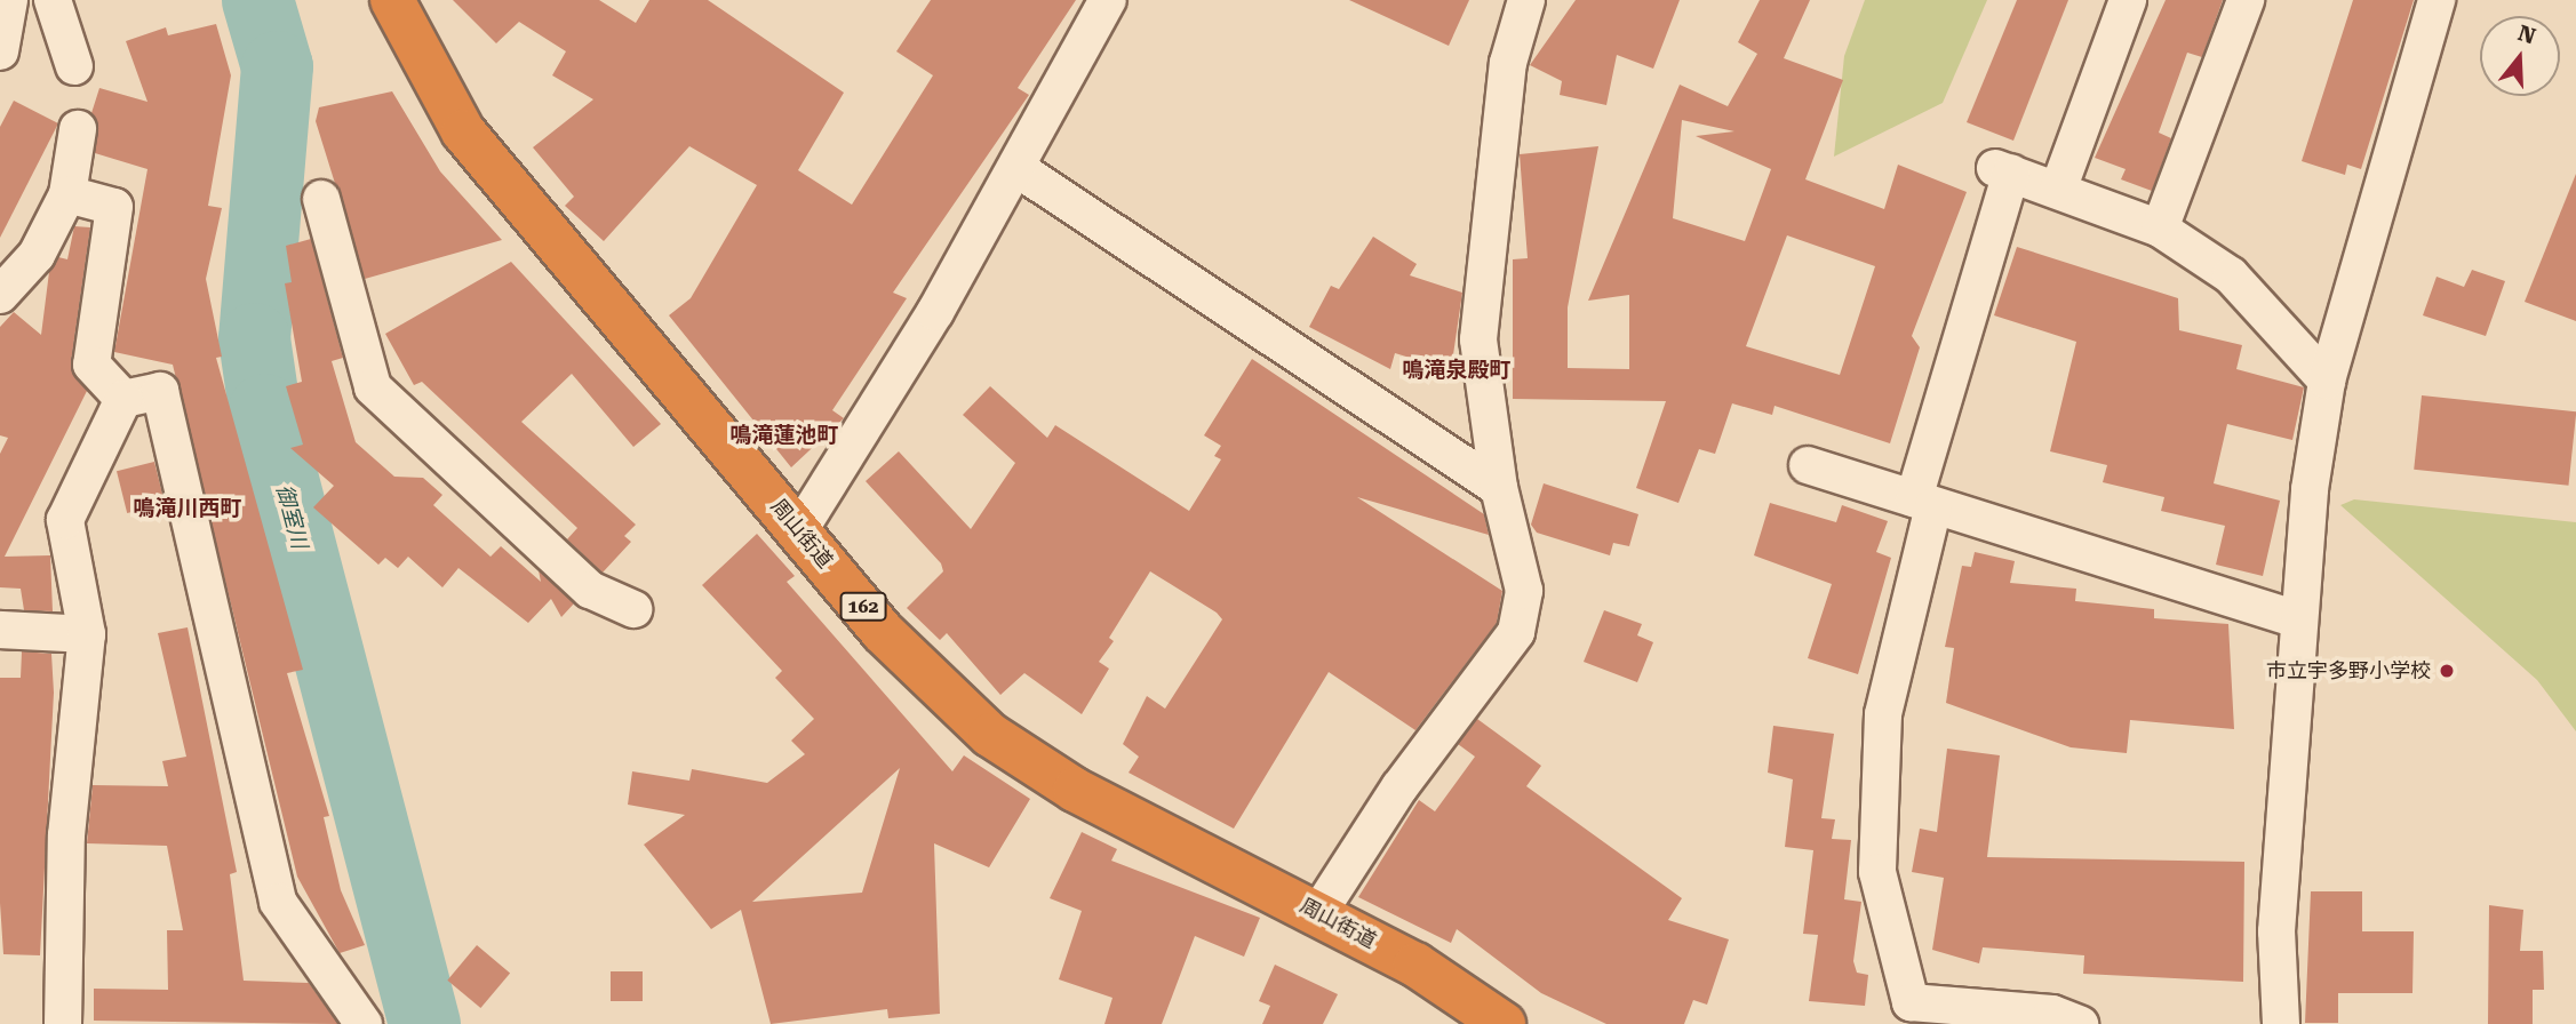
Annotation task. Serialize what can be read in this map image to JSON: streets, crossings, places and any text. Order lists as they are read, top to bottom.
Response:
{
  "streets": {
    "highway": ["周山街道", "162"]
  },
  "districts": ["鳴滝泉殿町", "鳴滝蓮池町", "鳴滝川西町"],
  "water": ["御室川"],
  "places": ["市立宇多野小学校"],
  "north": "top"
}
